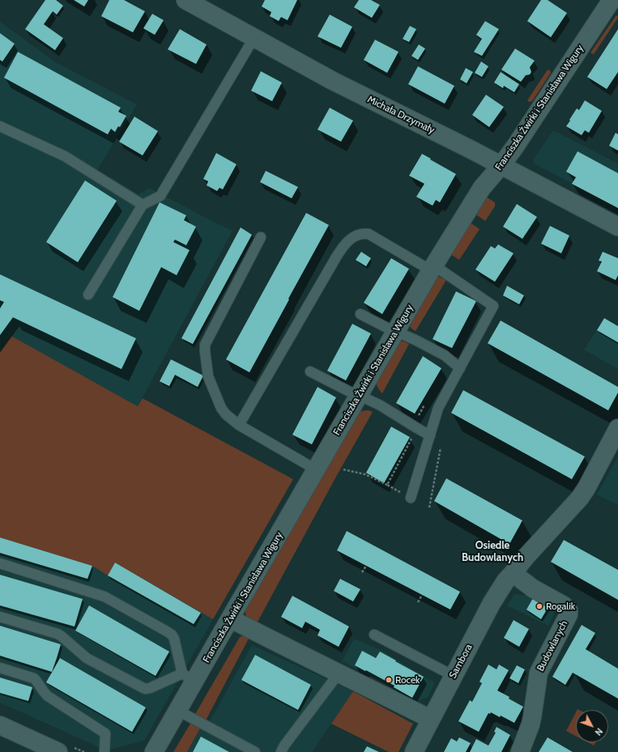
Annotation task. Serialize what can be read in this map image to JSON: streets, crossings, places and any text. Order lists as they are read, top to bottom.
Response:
{
  "streets": {
    "street": [
      "Franciszka Żwirki i Stanisława Wigury",
      "Michała Drzymały",
      "Budowlanych",
      "Sambora"
    ]
  },
  "crossings": [
    ["Franciszka Żwirki i Stanisława Wigury", "Michała Drzymały"],
    ["Budowlanych", "Sambora"]
  ],
  "districts": ["Osiedle Budowlanych"],
  "places": ["Rogalik", "Rocek"],
  "north": "bottom right"
}
